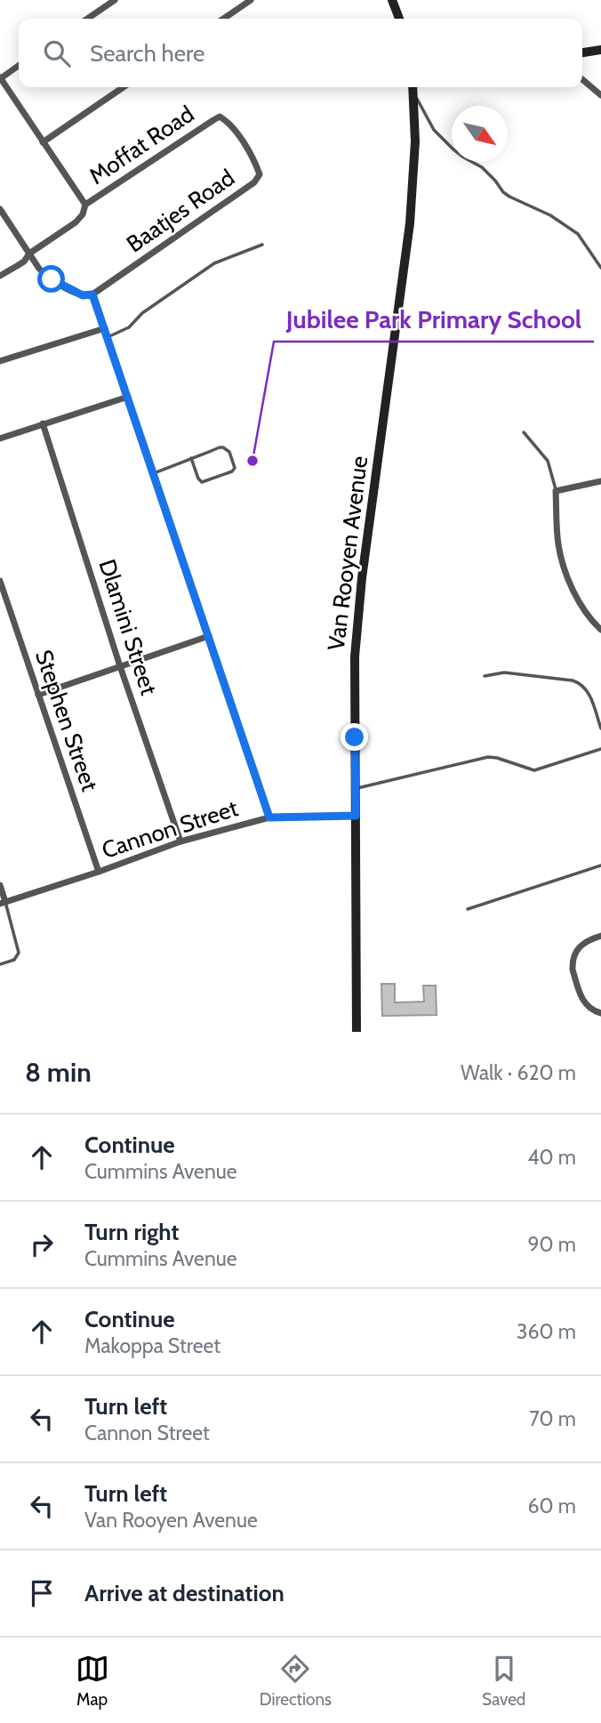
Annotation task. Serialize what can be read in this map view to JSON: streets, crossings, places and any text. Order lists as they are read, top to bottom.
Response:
{
  "streets": {
    "street": [
      "Moffat Road",
      "Baatjes Road",
      "Van Rooyen Avenue",
      "Dlamini Street",
      "Stephen Street",
      "Cannon Street"
    ]
  },
  "crossings": [
    ["Moffat Road", "Baatjes Road"],
    ["Van Rooyen Avenue", "Cannon Street"],
    ["Dlamini Street", "Cannon Street"],
    ["Stephen Street", "Cannon Street"]
  ],
  "places": ["Jubilee Park Primary School"],
  "north": "bottom right",
  "page": {
    "search": "Search here",
    "heading": ["8 min", "Walk · 620 m"],
    "list": [
      ["Continue", "Cummins Avenue", "40 m"],
      ["Turn right", "Cummins Avenue", "90 m"],
      ["Continue", "Makoppa Street", "360 m"],
      ["Turn left", "Cannon Street", "70 m"],
      ["Turn left", "Van Rooyen Avenue", "60 m"],
      "Arrive at destination"
    ],
    "nav": ["Map", "Directions", "Saved"]
  }
}
